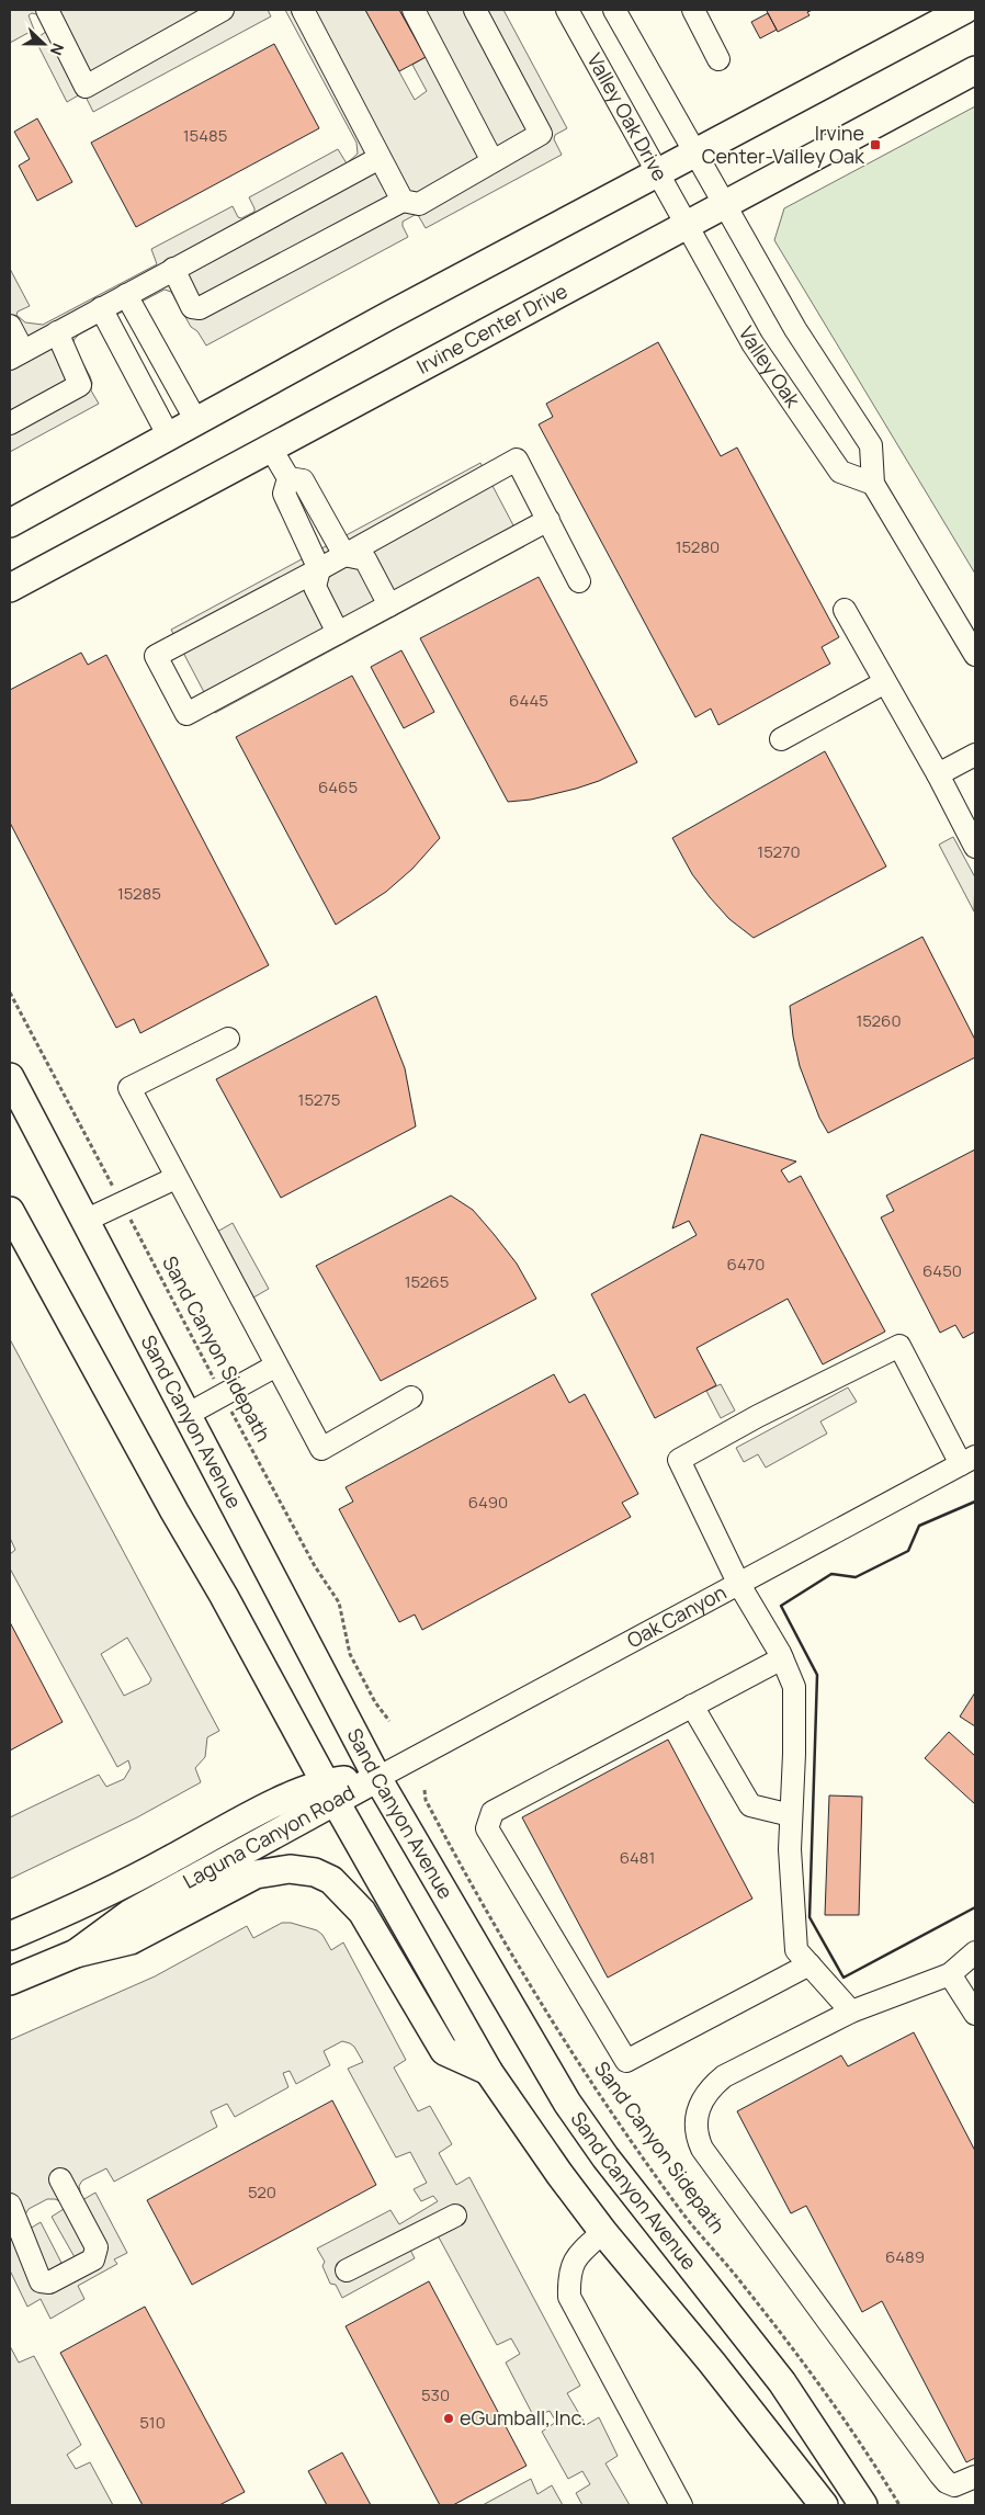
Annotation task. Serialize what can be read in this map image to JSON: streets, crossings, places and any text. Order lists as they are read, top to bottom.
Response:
{
  "streets": {
    "main road": ["Irvine Center Drive", "Sand Canyon Avenue", "Laguna Canyon Road"],
    "street": ["Valley Oak Drive", "Valley Oak", "Oak Canyon"],
    "path": ["Sand Canyon Sidepath"]
  },
  "crossings": [
    ["Valley Oak Drive", "Irvine Center Drive"],
    ["Valley Oak Drive", "Valley Oak"],
    ["Irvine Center Drive", "Valley Oak"],
    ["Sand Canyon Avenue", "Oak Canyon"],
    ["Sand Canyon Avenue", "Laguna Canyon Road"],
    ["Oak Canyon", "Laguna Canyon Road"]
  ],
  "places": {
    "transit": ["Irvine Center-Valley Oak"],
    "other": ["eGumball, Inc."]
  },
  "house_numbers": [
    "15485",
    "15280",
    "6445",
    "6465",
    "15270",
    "15285",
    "15260",
    "15275",
    "6470",
    "6450",
    "15265",
    "6490",
    "6481",
    "520",
    "6489",
    "530",
    "510"
  ],
  "north": "right"
}
